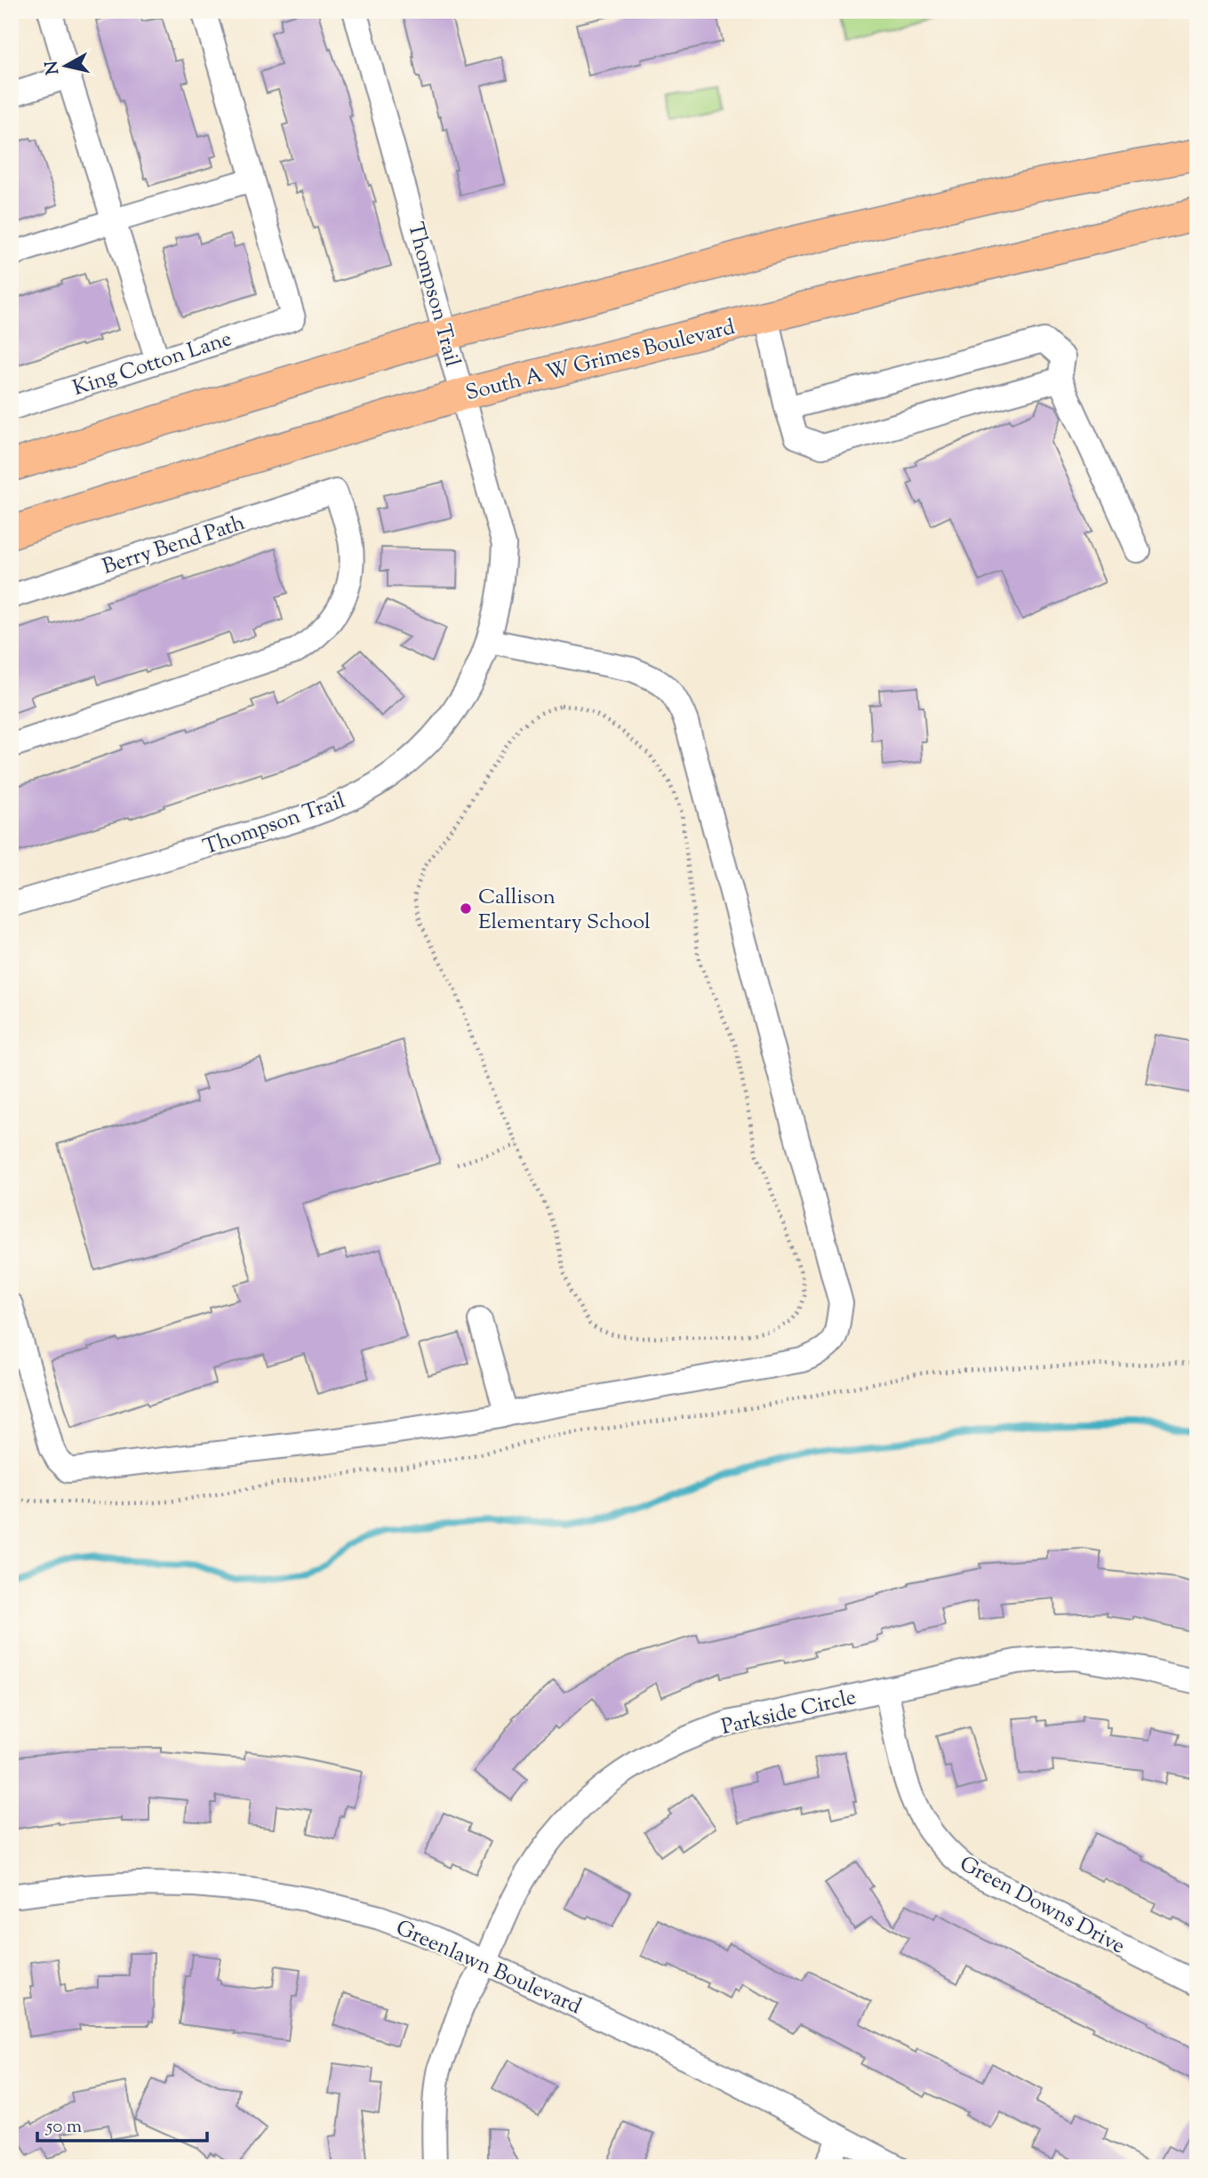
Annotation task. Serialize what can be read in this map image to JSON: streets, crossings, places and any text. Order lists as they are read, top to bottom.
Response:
{
  "streets": {
    "main road": ["South A W Grimes Boulevard"],
    "street": [
      "Thompson Trail",
      "King Cotton Lane",
      "Berry Bend Path",
      "Parkside Circle",
      "Green Downs Drive",
      "Greenlawn Boulevard"
    ]
  },
  "crossings": [
    ["Thompson Trail", "South A W Grimes Boulevard"],
    ["Parkside Circle", "Green Downs Drive"],
    ["Parkside Circle", "Greenlawn Boulevard"]
  ],
  "places": ["Callison Elementary School"],
  "scale_bar": "50 m",
  "north": "left"
}
